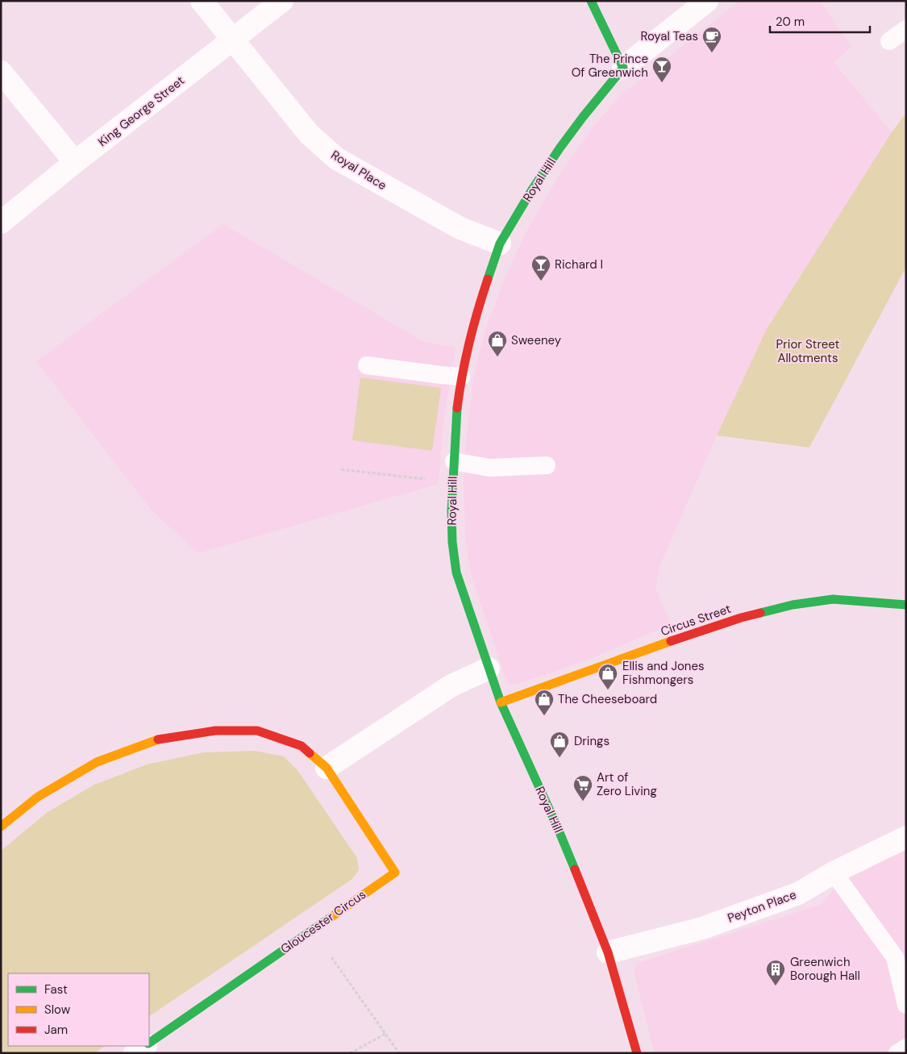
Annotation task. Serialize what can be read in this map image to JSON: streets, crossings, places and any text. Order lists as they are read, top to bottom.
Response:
{
  "streets": {
    "street": [
      "King George Street",
      "Royal Place",
      "Royal Hill",
      "Circus Street",
      "Peyton Place",
      "Gloucester Circus"
    ]
  },
  "crossings": [
    ["King George Street", "Royal Place"],
    ["Royal Place", "Royal Hill"],
    ["Royal Hill", "Circus Street"],
    ["Royal Hill", "Peyton Place"]
  ],
  "parks": ["Prior Street Allotments"],
  "places": {
    "cafe": ["Royal Teas"],
    "bar": ["The Prince Of Greenwich", "Richard I"],
    "shop": [
      "Sweeney",
      "Ellis and Jones Fishmongers",
      "The Cheeseboard",
      "Drings"
    ],
    "supermarket": ["Art of Zero Living"],
    "building": ["Greenwich Borough Hall"]
  },
  "legend": ["Fast", "Slow", "Jam"],
  "scale_bar": "20 m"
}
